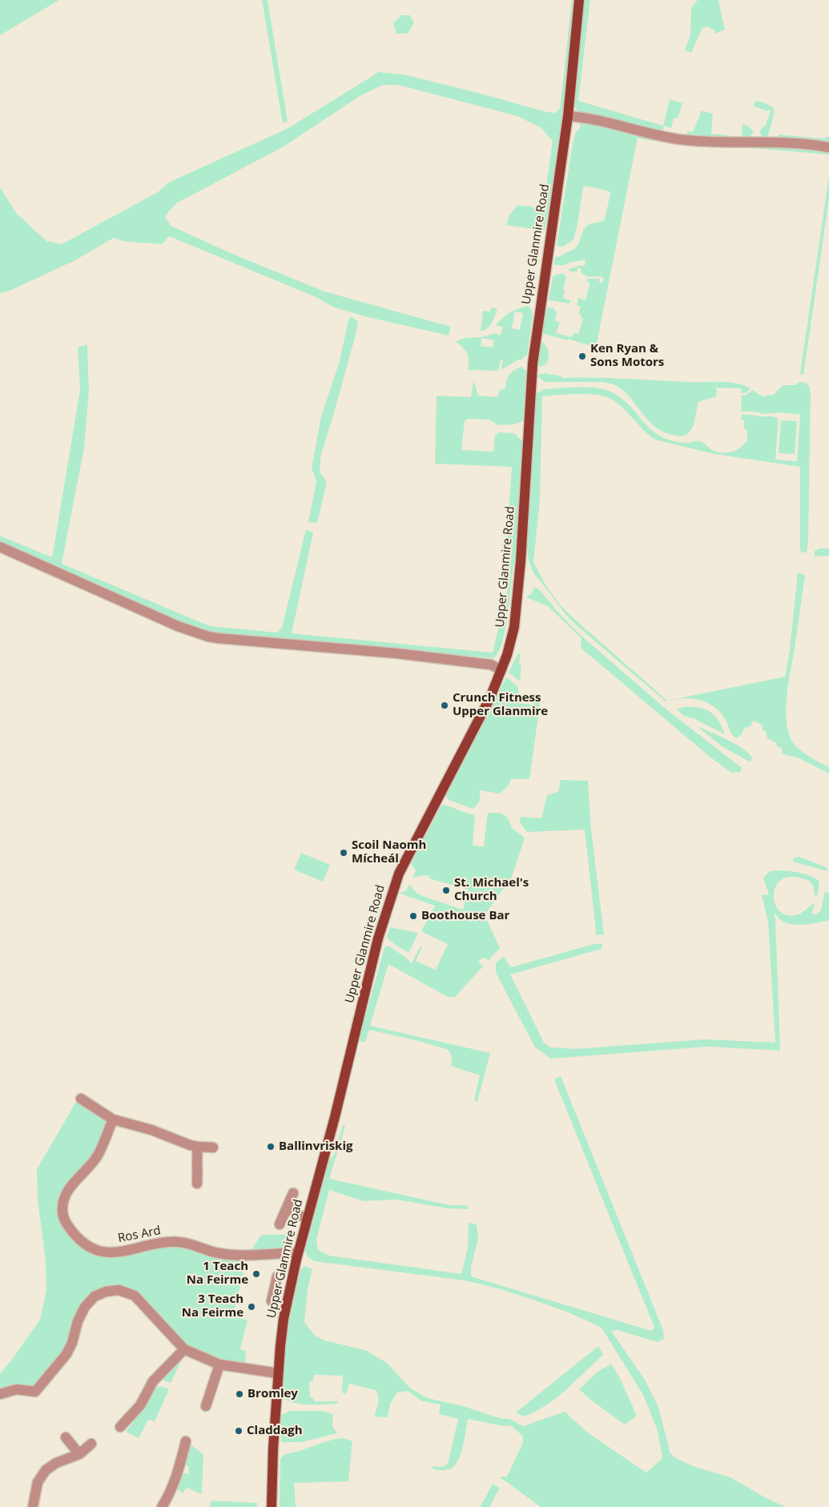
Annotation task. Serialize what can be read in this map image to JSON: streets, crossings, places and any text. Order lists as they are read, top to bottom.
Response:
{
  "streets": {
    "main road": ["Upper Glanmire Road"],
    "street": ["Ros Ard"]
  },
  "crossings": [
    ["Upper Glanmire Road", "Ros Ard"]
  ],
  "places": [
    "Ken Ryan & Sons Motors",
    "Crunch Fitness Upper Glanmire",
    "Scoil Naomh Mícheál",
    "St. Michael's Church",
    "Boothouse Bar",
    "Ballinvriskig",
    "1 Teach Na Feirme",
    "3 Teach Na Feirme",
    "Bromley",
    "Claddagh"
  ]
}
